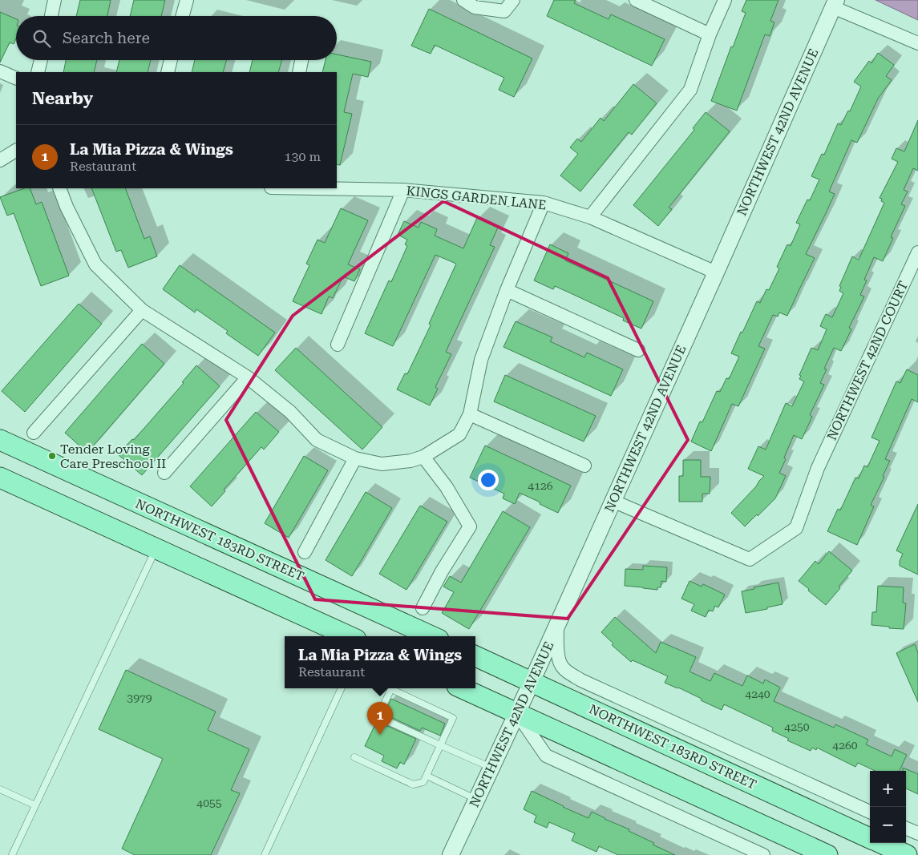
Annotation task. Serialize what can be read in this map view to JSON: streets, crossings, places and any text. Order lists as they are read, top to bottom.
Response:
{
  "streets": {
    "main road": ["NORTHWEST 183RD STREET"],
    "street": ["NORTHWEST 42ND AVENUE", "KINGS GARDEN LANE", "NORTHWEST 42ND COURT"]
  },
  "crossings": [
    ["NORTHWEST 42ND AVENUE", "KINGS GARDEN LANE"],
    ["NORTHWEST 42ND AVENUE", "NORTHWEST 42ND COURT"],
    ["NORTHWEST 42ND AVENUE", "NORTHWEST 183RD STREET"]
  ],
  "places": ["Tender Loving Care Preschool II"],
  "house_numbers": [
    "4126",
    "4240",
    "3979",
    "4250",
    "4260",
    "4055"
  ],
  "page": {
    "search": "Search here",
    "heading": "Nearby",
    "list": [
      {
        "mark": "1",
        "name": "La Mia Pizza & Wings",
        "note": "Restaurant",
        "value": "130 m"
      }
    ],
    "popup": ["La Mia Pizza & Wings", "Restaurant"],
    "pins": "1",
    "map_buttons": ["+", "−"]
  }
}
